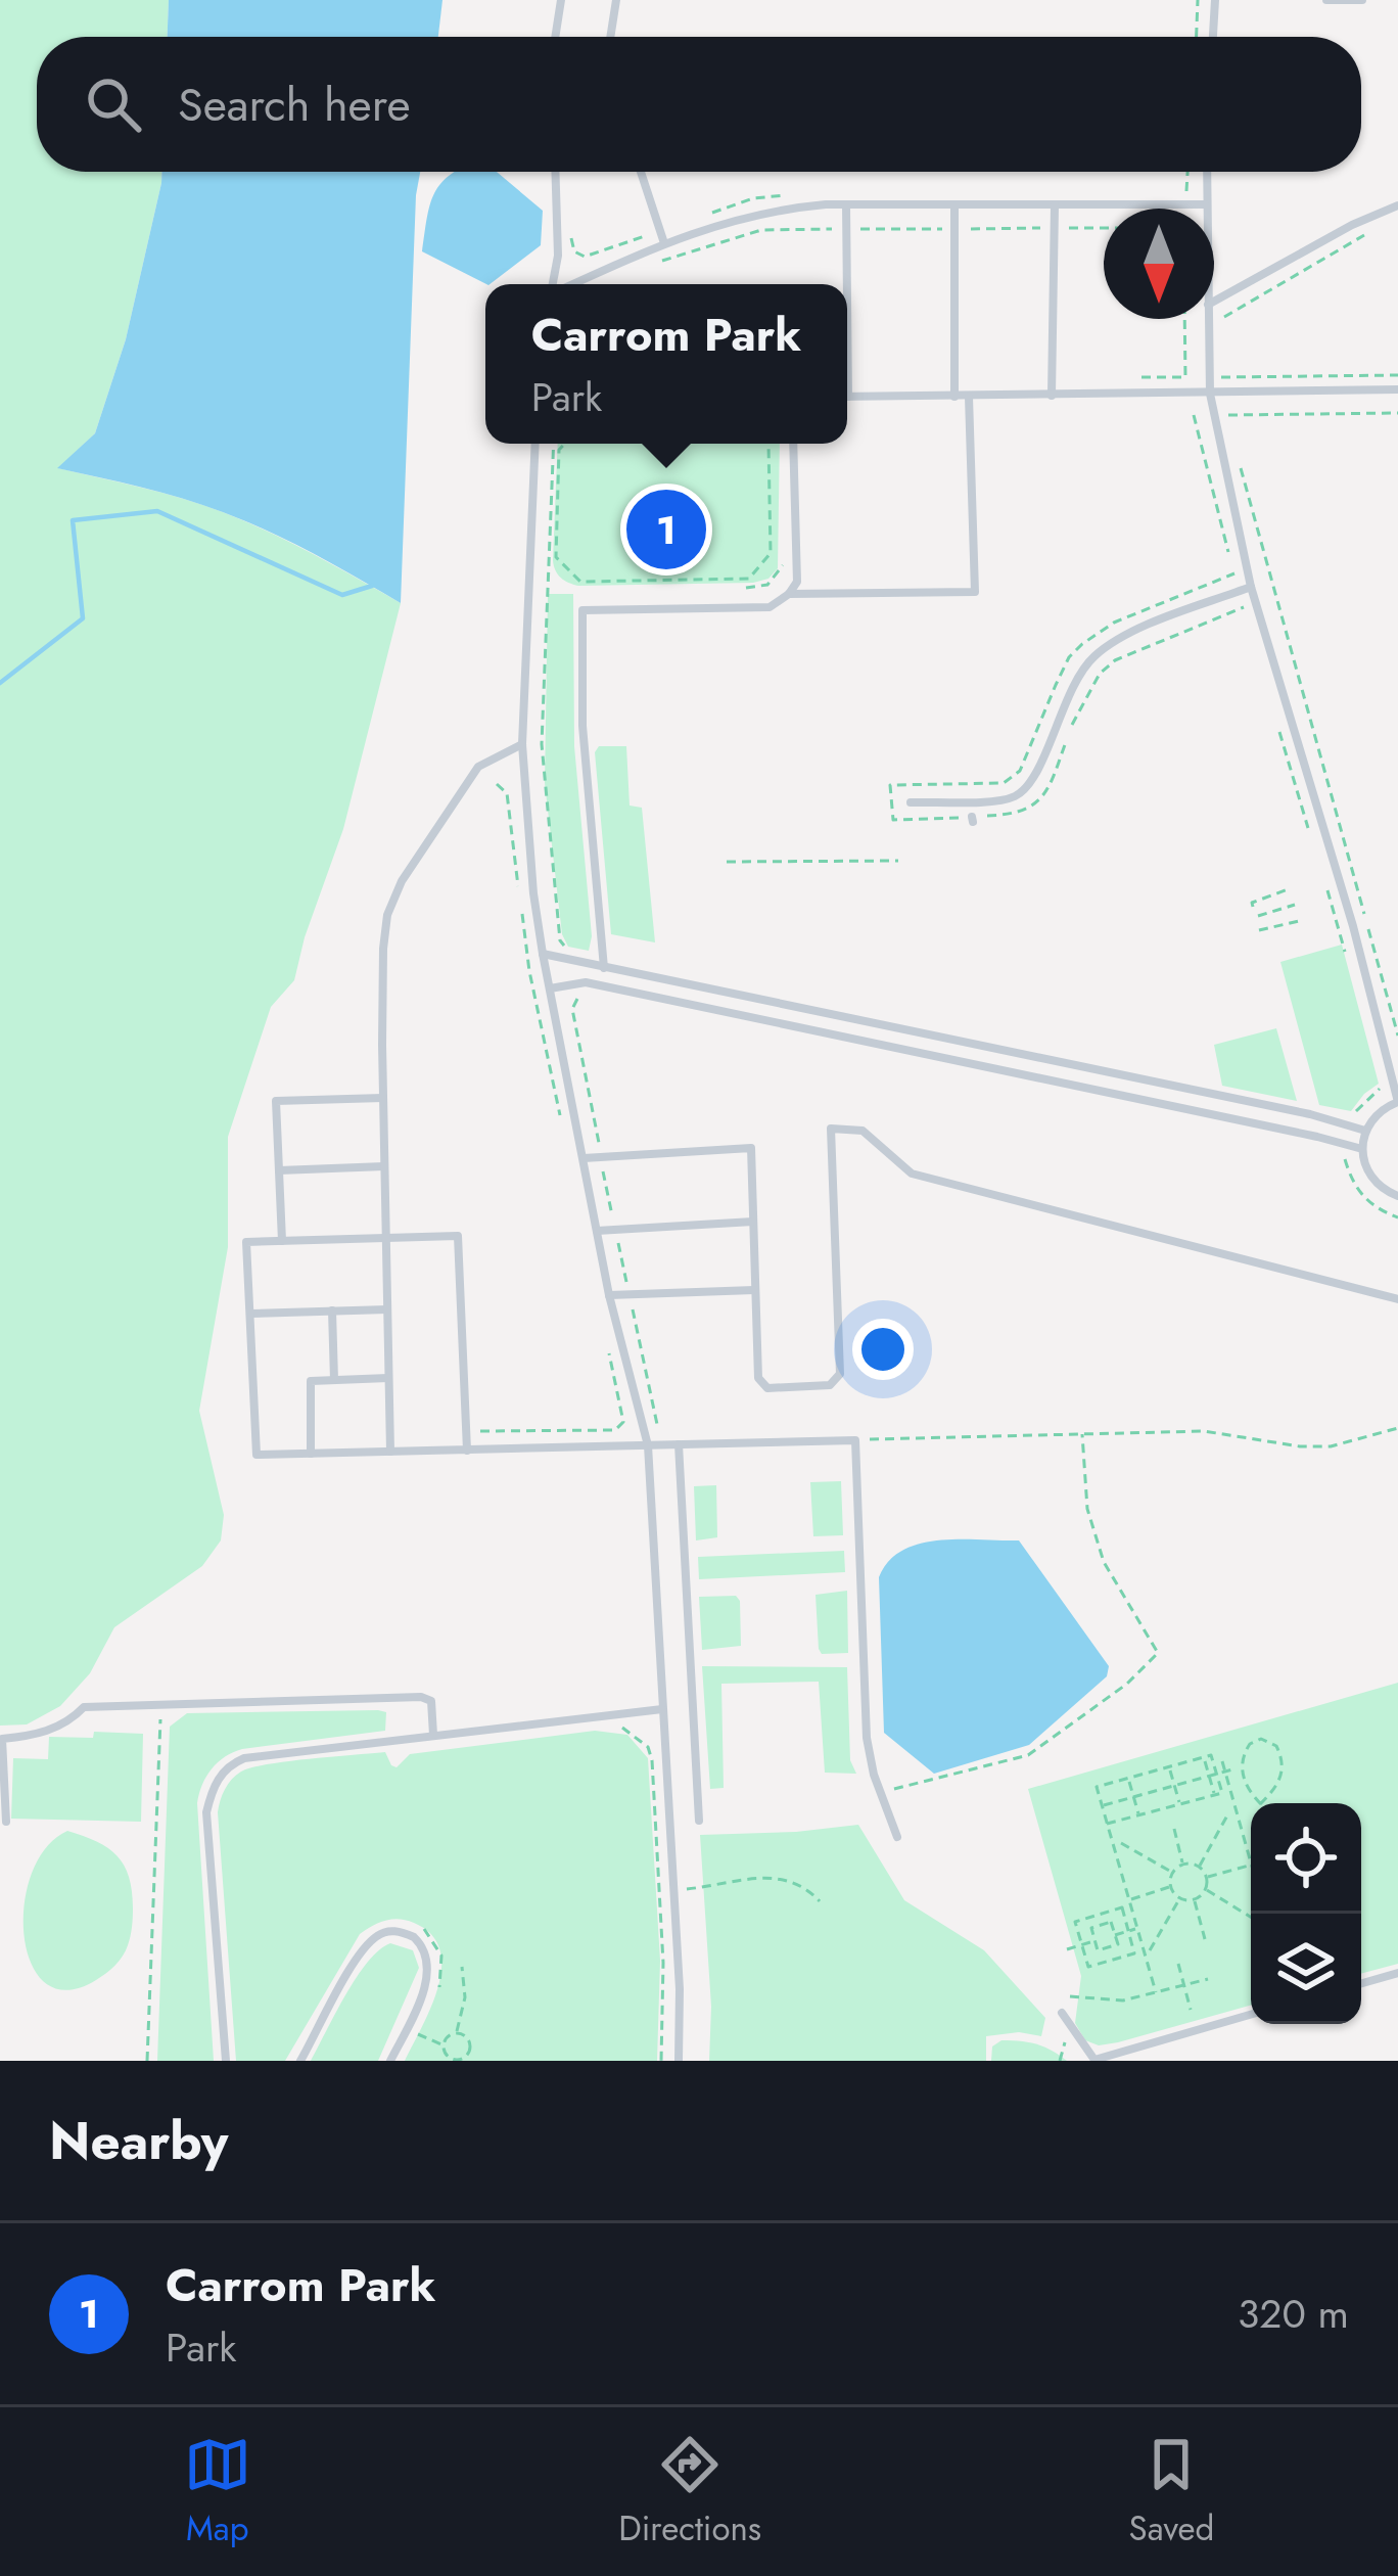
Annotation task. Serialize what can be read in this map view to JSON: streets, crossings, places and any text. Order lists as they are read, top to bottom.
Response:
{
  "north": "bottom",
  "page": {
    "search": "Search here",
    "popup": ["Carrom Park", "Park"],
    "pins": "1",
    "heading": "Nearby",
    "list": [
      {
        "mark": "1",
        "name": "Carrom Park",
        "note": "Park",
        "value": "320 m"
      }
    ],
    "nav": ["Map", "Directions", "Saved"]
  }
}
